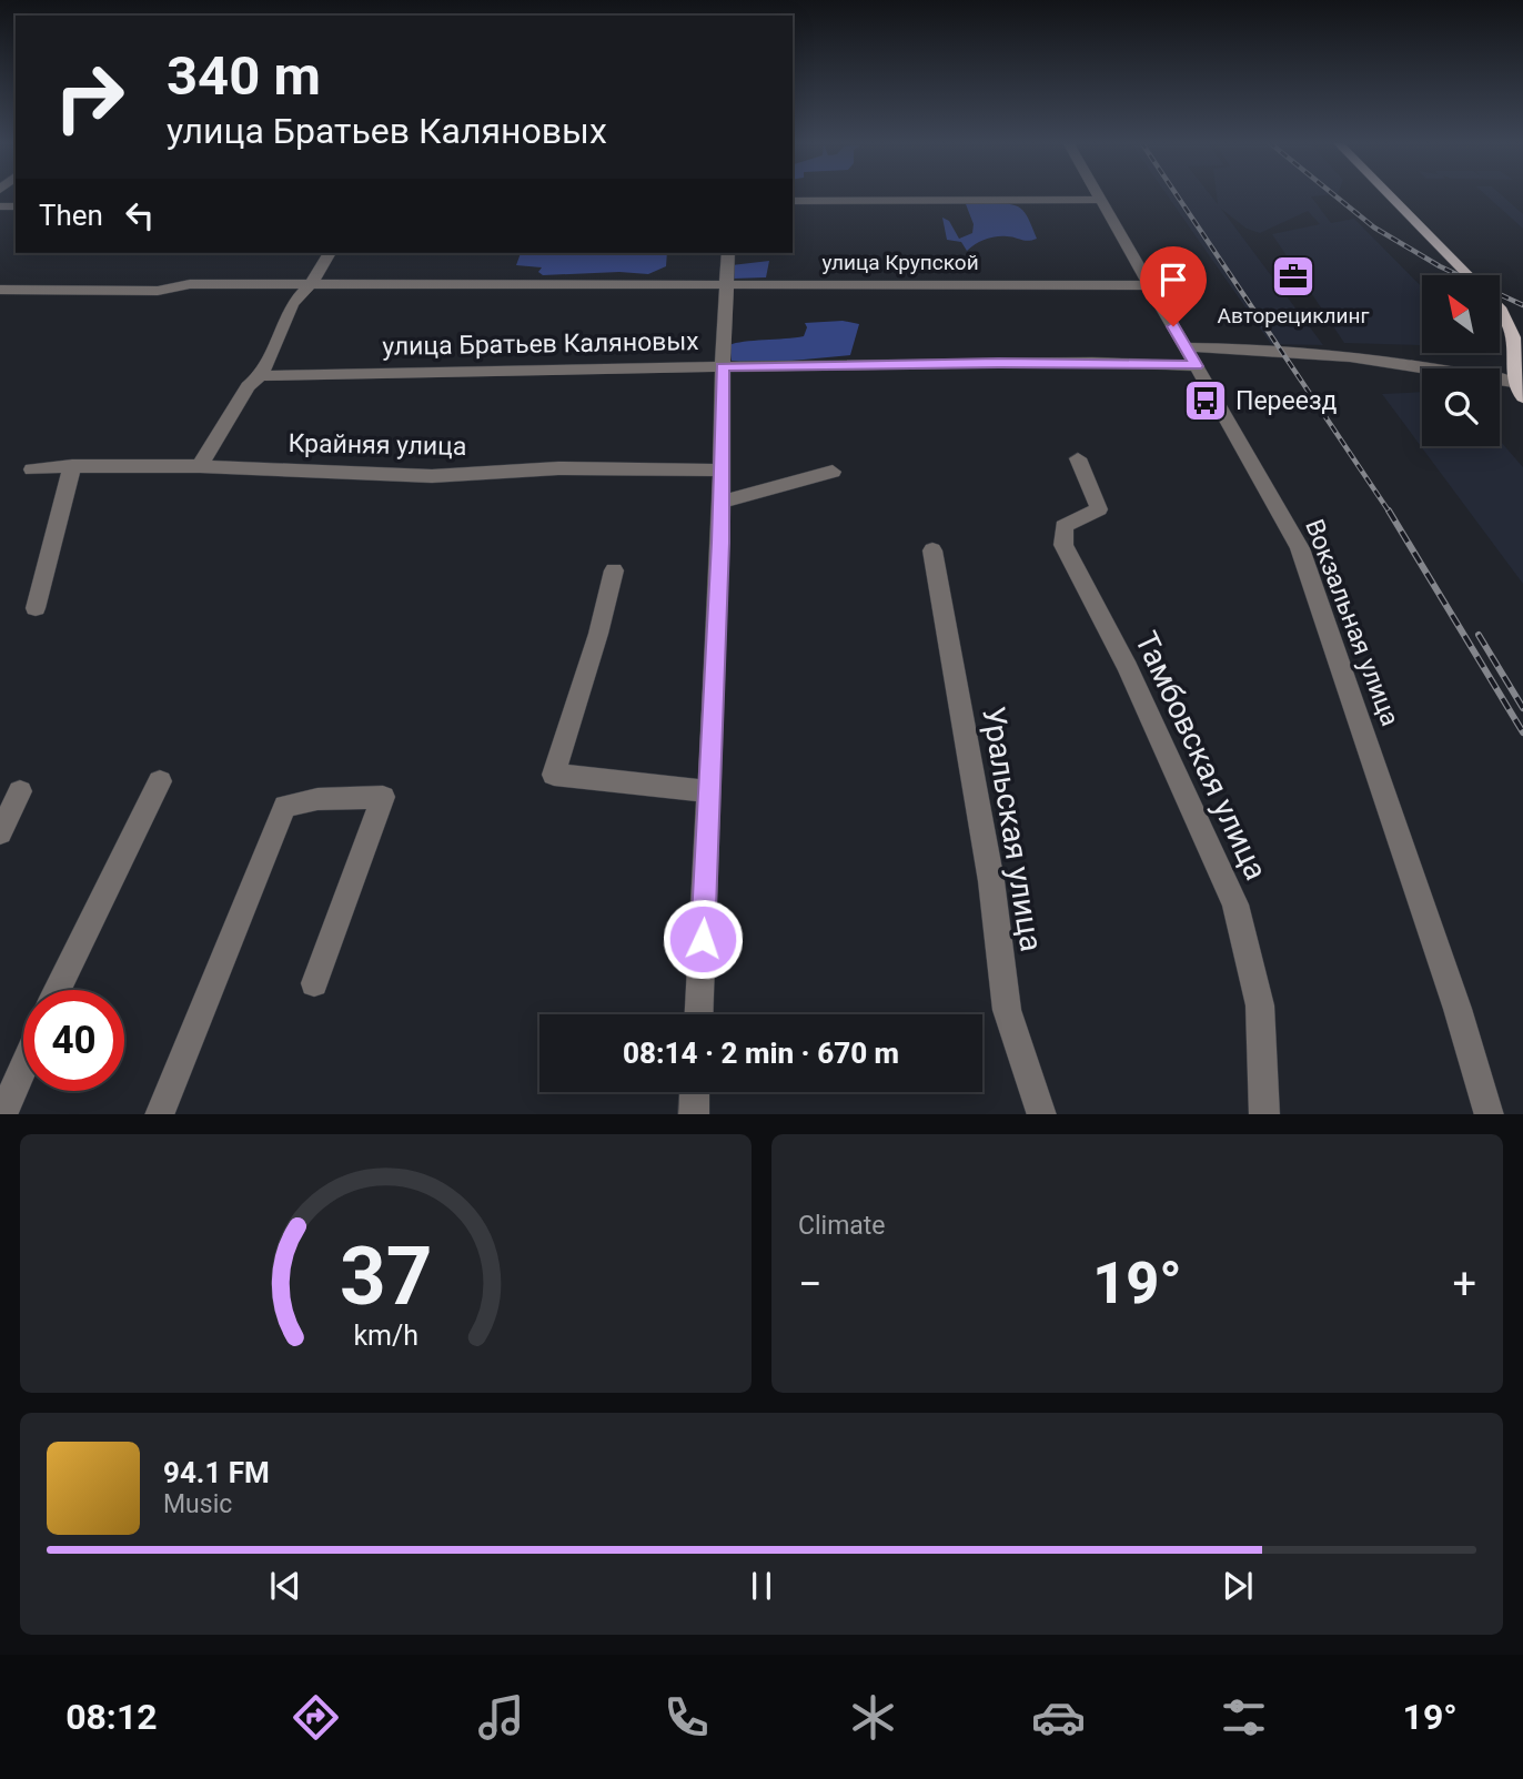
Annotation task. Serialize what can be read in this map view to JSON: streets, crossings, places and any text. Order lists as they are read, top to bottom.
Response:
{
  "streets": {
    "street": [
      "улица Крупской",
      "улица Братьев Каляновых",
      "Крайняя улица",
      "Вокзальная улица",
      "Тамбовская улица",
      "Уральская улица"
    ]
  },
  "crossings": [
    ["улица Крупской", "Вокзальная улица"],
    ["улица Братьев Каляновых", "Вокзальная улица"]
  ],
  "places": {
    "office": ["Авторециклинг"],
    "bus stop": ["Переезд"]
  },
  "north": "top left",
  "page": {
    "turn": ["340 m", "улица Братьев Каляновых"],
    "then": "Then",
    "limit": "40",
    "trip": "08:14 · 2 min · 670 m",
    "tile": "Climate",
    "heat": ["−", "19°", "+"],
    "song": ["94.1 FM", "Music"],
    "tabs": ["08:12", "19°"],
    "gauge": ["37", "km/h"]
  }
}
